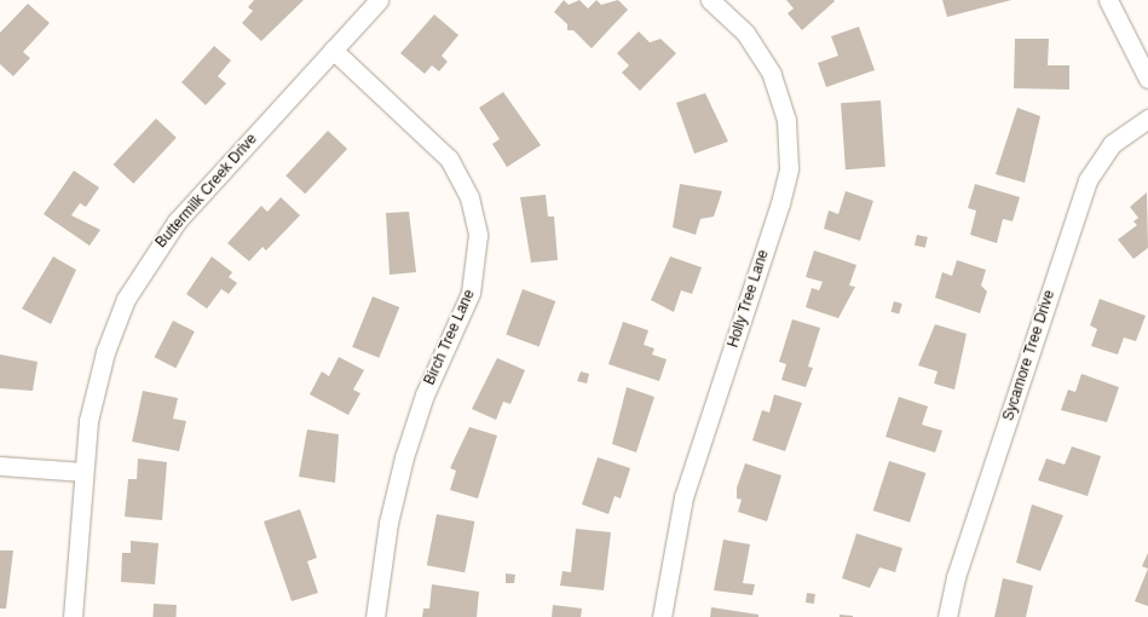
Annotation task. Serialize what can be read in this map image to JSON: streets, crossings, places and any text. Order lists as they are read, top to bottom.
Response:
{
  "streets": {
    "street": [
      "Buttermilk Creek Drive",
      "Holly Tree Lane",
      "Birch Tree Lane",
      "Sycamore Tree Drive"
    ]
  },
  "crossings": [
    ["Buttermilk Creek Drive", "Birch Tree Lane"]
  ]
}
